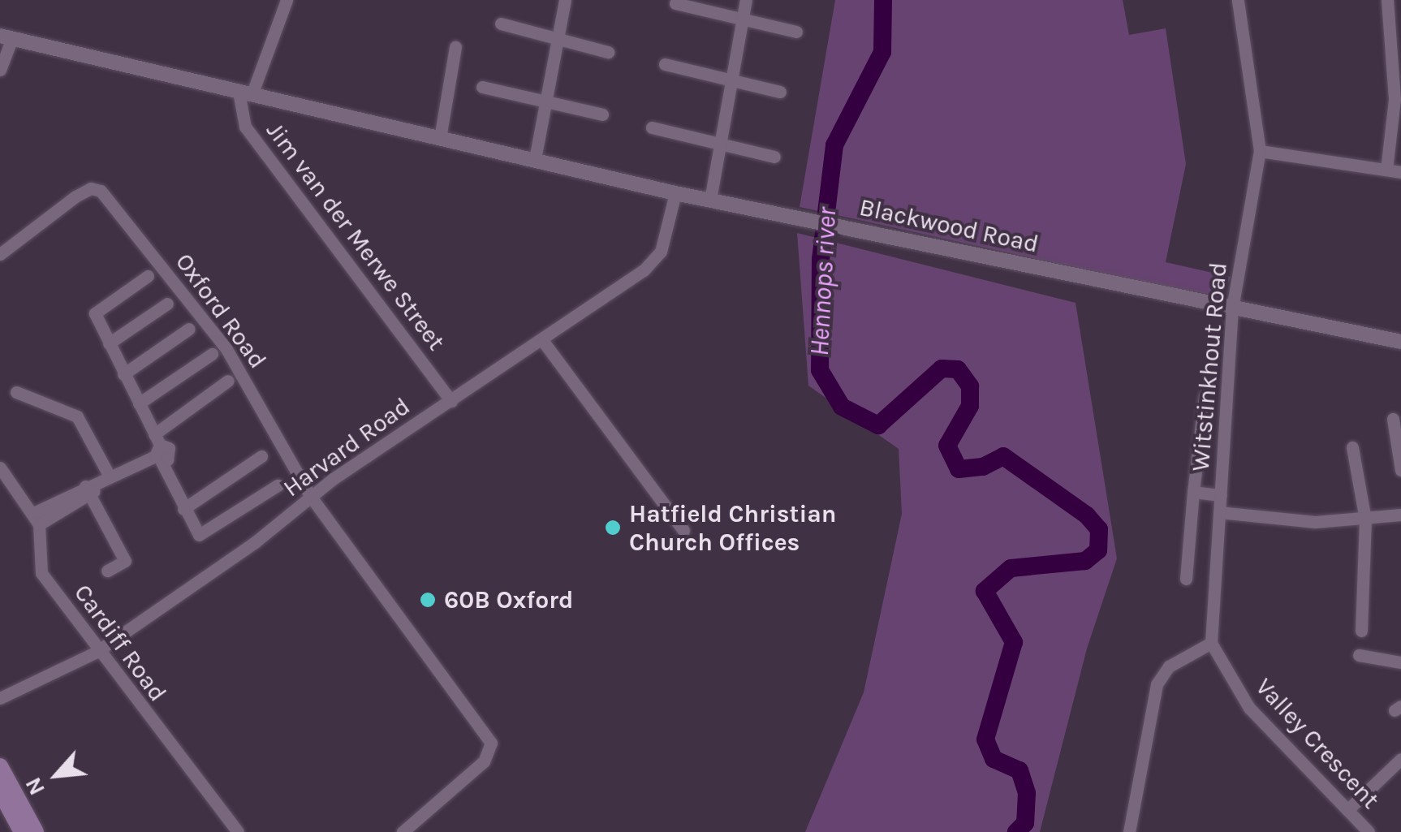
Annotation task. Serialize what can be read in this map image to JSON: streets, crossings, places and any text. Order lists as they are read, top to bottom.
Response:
{
  "streets": {
    "street": [
      "Blackwood Road",
      "Jim van der Merwe Street",
      "Oxford Road",
      "Witstinkhout Road",
      "Harvard Road",
      "Cardiff Road",
      "Valley Crescent"
    ]
  },
  "crossings": [
    ["Blackwood Road", "Jim van der Merwe Street"],
    ["Blackwood Road", "Witstinkhout Road"],
    ["Blackwood Road", "Harvard Road"],
    ["Jim van der Merwe Street", "Harvard Road"],
    ["Oxford Road", "Harvard Road"],
    ["Witstinkhout Road", "Valley Crescent"],
    ["Harvard Road", "Cardiff Road"]
  ],
  "water": ["Hennops river"],
  "places": ["Hatfield Christian Church Offices", "60B Oxford"],
  "north": "bottom left"
}
